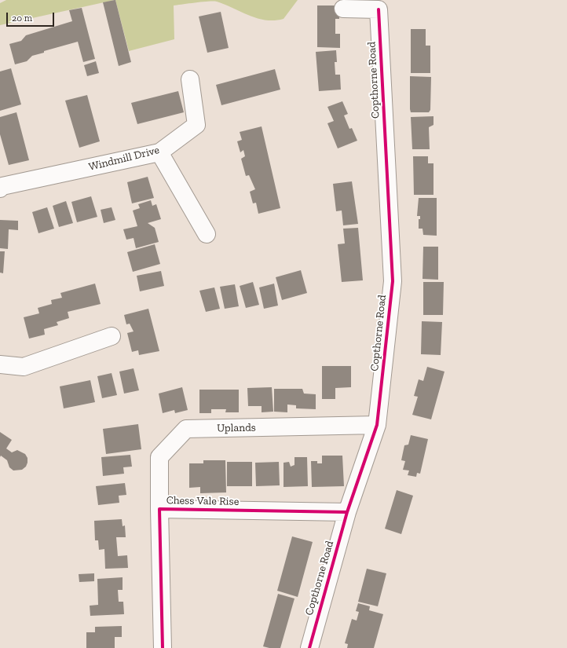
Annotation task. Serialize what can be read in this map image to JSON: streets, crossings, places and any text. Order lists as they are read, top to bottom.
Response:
{
  "streets": {
    "street": [
      "Copthorne Road",
      "Windmill Drive",
      "Uplands",
      "Chess Vale Rise"
    ]
  },
  "crossings": [
    ["Copthorne Road", "Uplands"],
    ["Copthorne Road", "Chess Vale Rise"],
    ["Uplands", "Chess Vale Rise"]
  ],
  "scale_bar": "20 m"
}
